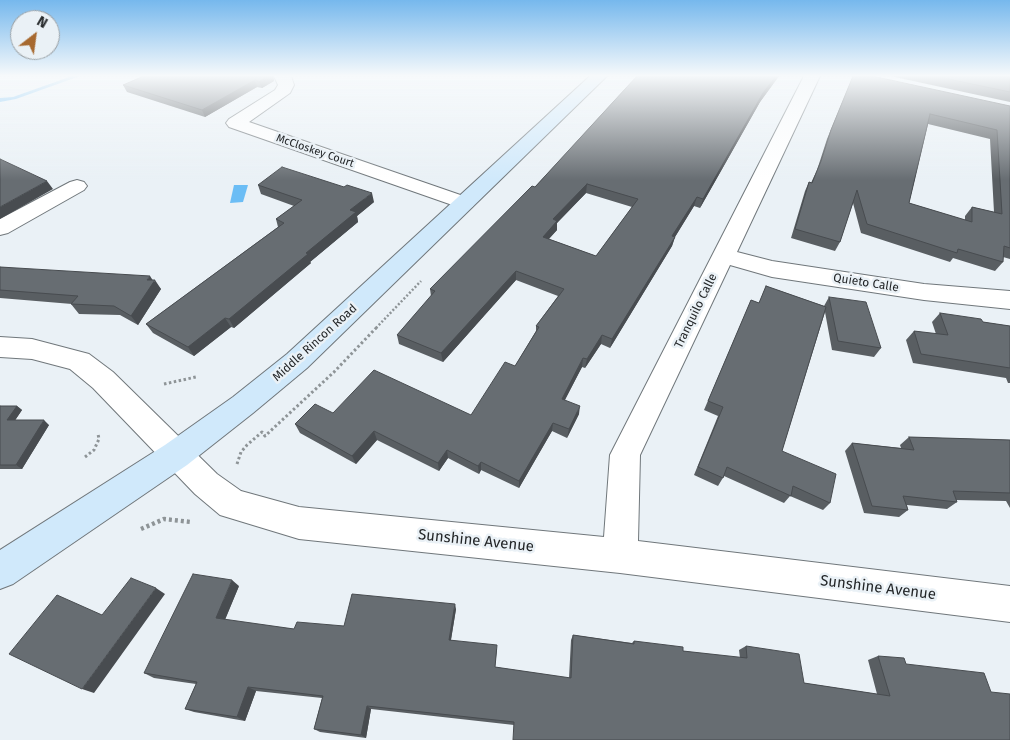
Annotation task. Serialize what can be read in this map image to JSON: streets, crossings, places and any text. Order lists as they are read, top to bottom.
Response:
{
  "streets": {
    "street": [
      "McCloskey Court",
      "Quieto Calle",
      "Tranquilo Calle",
      "Middle Rincon Road",
      "Sunshine Avenue"
    ]
  },
  "crossings": [
    ["McCloskey Court", "Middle Rincon Road"],
    ["Quieto Calle", "Tranquilo Calle"],
    ["Tranquilo Calle", "Sunshine Avenue"],
    ["Middle Rincon Road", "Sunshine Avenue"]
  ],
  "north": "top right"
}
